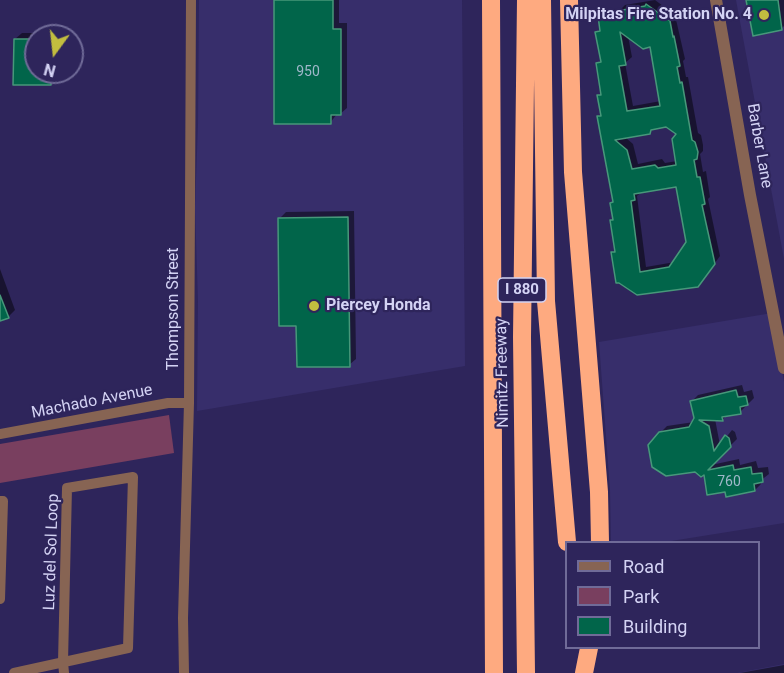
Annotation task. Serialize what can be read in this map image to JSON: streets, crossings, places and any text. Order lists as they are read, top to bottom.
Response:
{
  "streets": {
    "highway": ["I 880", "Nimitz Freeway"],
    "street": [
      "Barber Lane",
      "Thompson Street",
      "Machado Avenue",
      "Luz del Sol Loop"
    ]
  },
  "crossings": [
    ["Thompson Street", "Machado Avenue"]
  ],
  "places": ["Milpitas Fire Station No. 4", "Piercey Honda"],
  "house_numbers": ["950", "760"],
  "legend": ["Road", "Park", "Building"],
  "north": "bottom"
}
